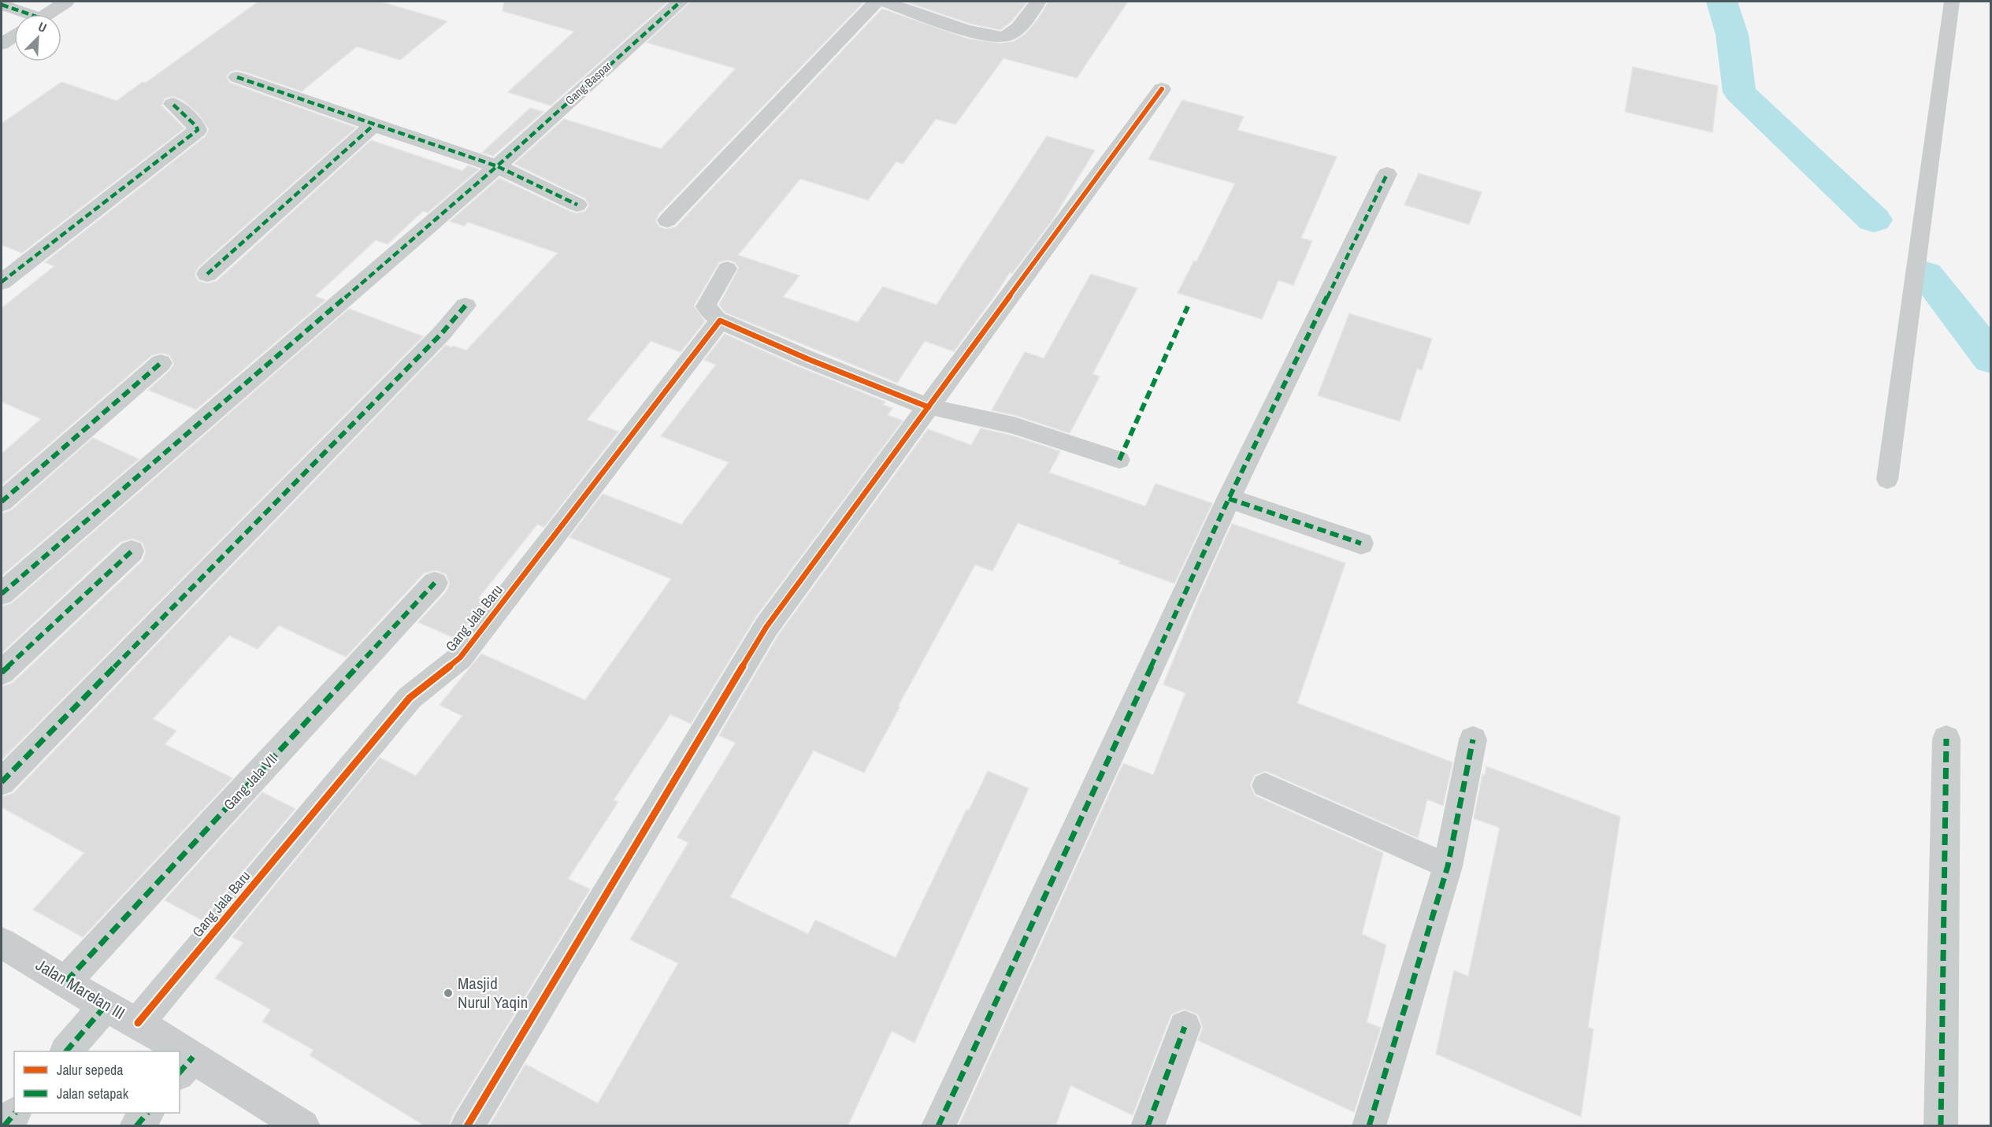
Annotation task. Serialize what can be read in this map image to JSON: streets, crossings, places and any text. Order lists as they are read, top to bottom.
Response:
{
  "streets": {
    "street": [
      "Gang Baspar",
      "Gang Jala Baru",
      "Gang Jala VII",
      "Jalan Marelan III"
    ]
  },
  "crossings": [
    ["Gang Jala Baru", "Jalan Marelan III"],
    ["Gang Jala VII", "Jalan Marelan III"]
  ],
  "places": ["Masjid Nurul Yaqin"],
  "legend": ["Jalur sepeda", "Jalan setapak"],
  "north": "top right"
}
